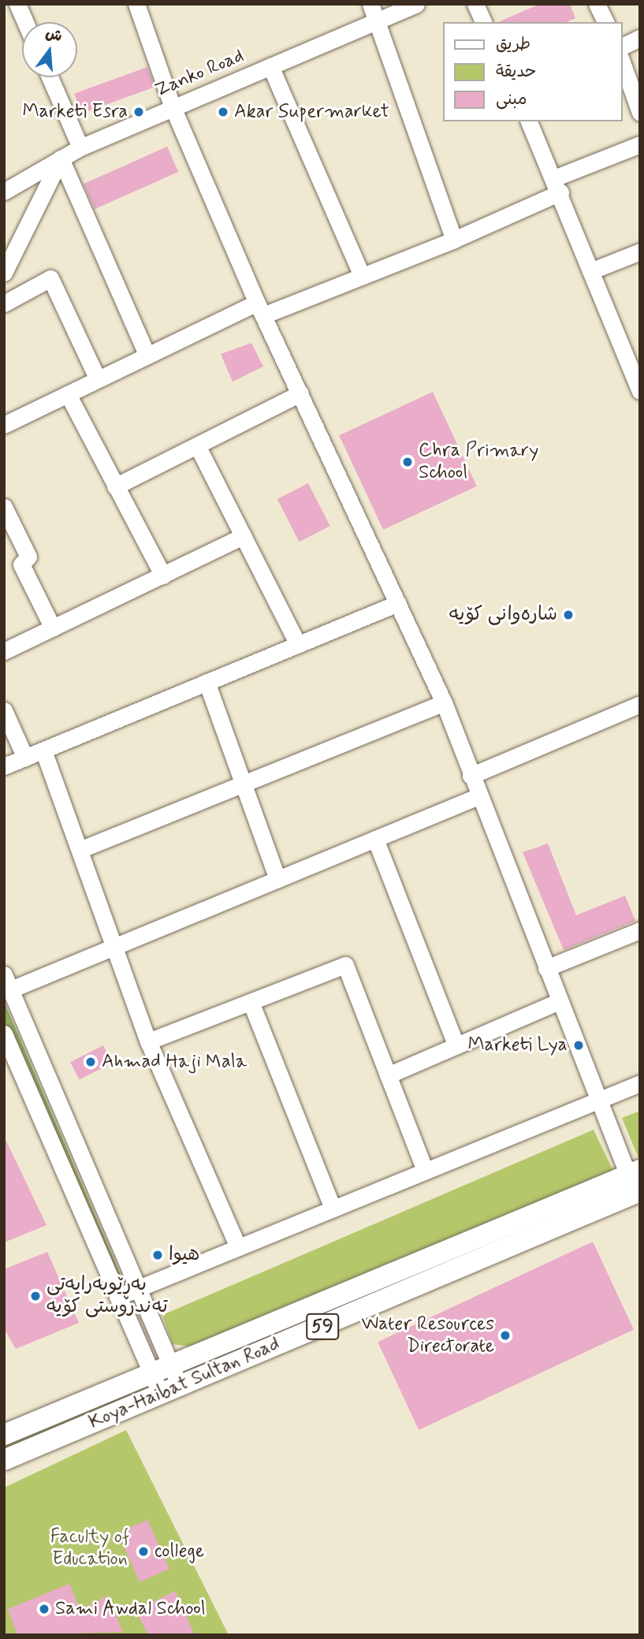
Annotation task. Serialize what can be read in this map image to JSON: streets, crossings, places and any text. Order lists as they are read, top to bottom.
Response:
{
  "streets": {
    "main road": ["59", "Koya-Haibat Sultan Road"],
    "street": ["Zanko Road"]
  },
  "parks": ["Faculty of Education"],
  "places": [
    "Marketi Esra",
    "Akar Supermarket",
    "Chra Primary School",
    "شارەوانی کۆیە",
    "Marketi Lya",
    "Ahmad Haji Mala",
    "هیوا",
    "بەڕێوبەرایەتی تەندروستی کۆیە",
    "Water Resources Directorate",
    "college",
    "Sami Awdal School"
  ],
  "legend": ["طريق", "حديقة", "مبنى"],
  "north": "top"
}
